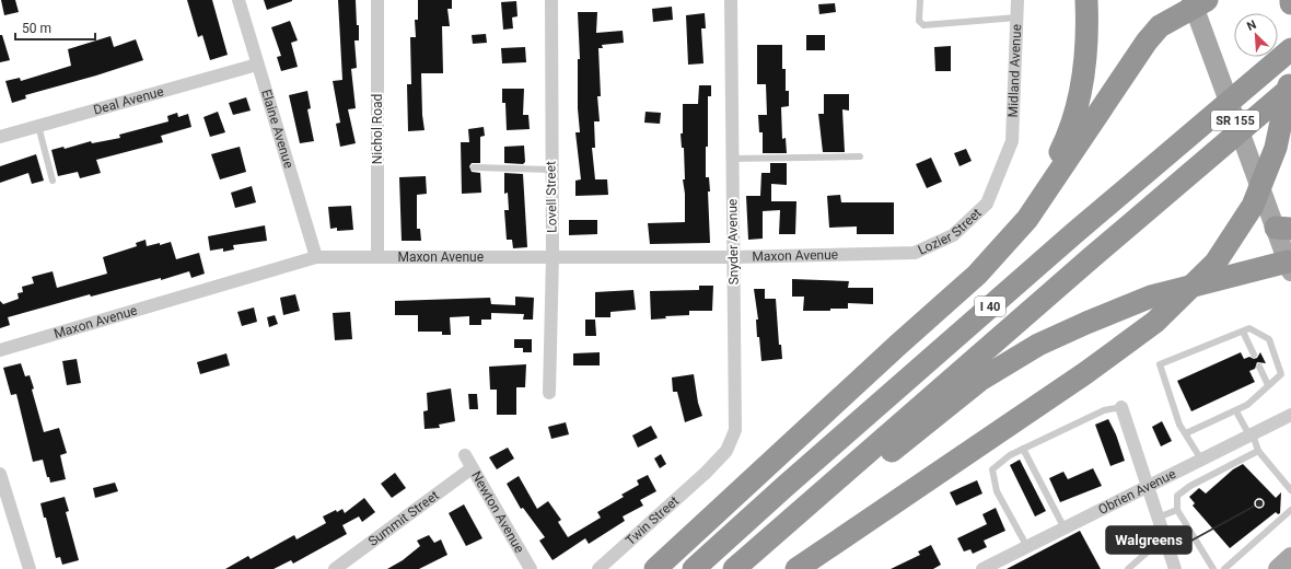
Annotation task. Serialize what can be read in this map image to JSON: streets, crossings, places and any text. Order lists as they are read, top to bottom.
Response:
{
  "streets": {
    "highway": ["I 40"],
    "main road": ["SR 155"],
    "street": [
      "Midland Avenue",
      "Deal Avenue",
      "Elaine Avenue",
      "Nichol Road",
      "Lovell Street",
      "Lozier Street",
      "Snyder Avenue",
      "Maxon Avenue",
      "Obrien Avenue",
      "Newton Avenue",
      "Summit Street",
      "Twin Street"
    ]
  },
  "crossings": [
    ["Midland Avenue", "Lozier Street"],
    ["Deal Avenue", "Elaine Avenue"],
    ["Elaine Avenue", "Maxon Avenue"],
    ["Nichol Road", "Maxon Avenue"],
    ["Lovell Street", "Maxon Avenue"],
    ["Lozier Street", "Maxon Avenue"],
    ["Snyder Avenue", "Maxon Avenue"],
    ["Snyder Avenue", "Twin Street"],
    ["Newton Avenue", "Summit Street"]
  ],
  "places": ["Walgreens"],
  "scale_bar": "50 m",
  "north": "top left"
}
